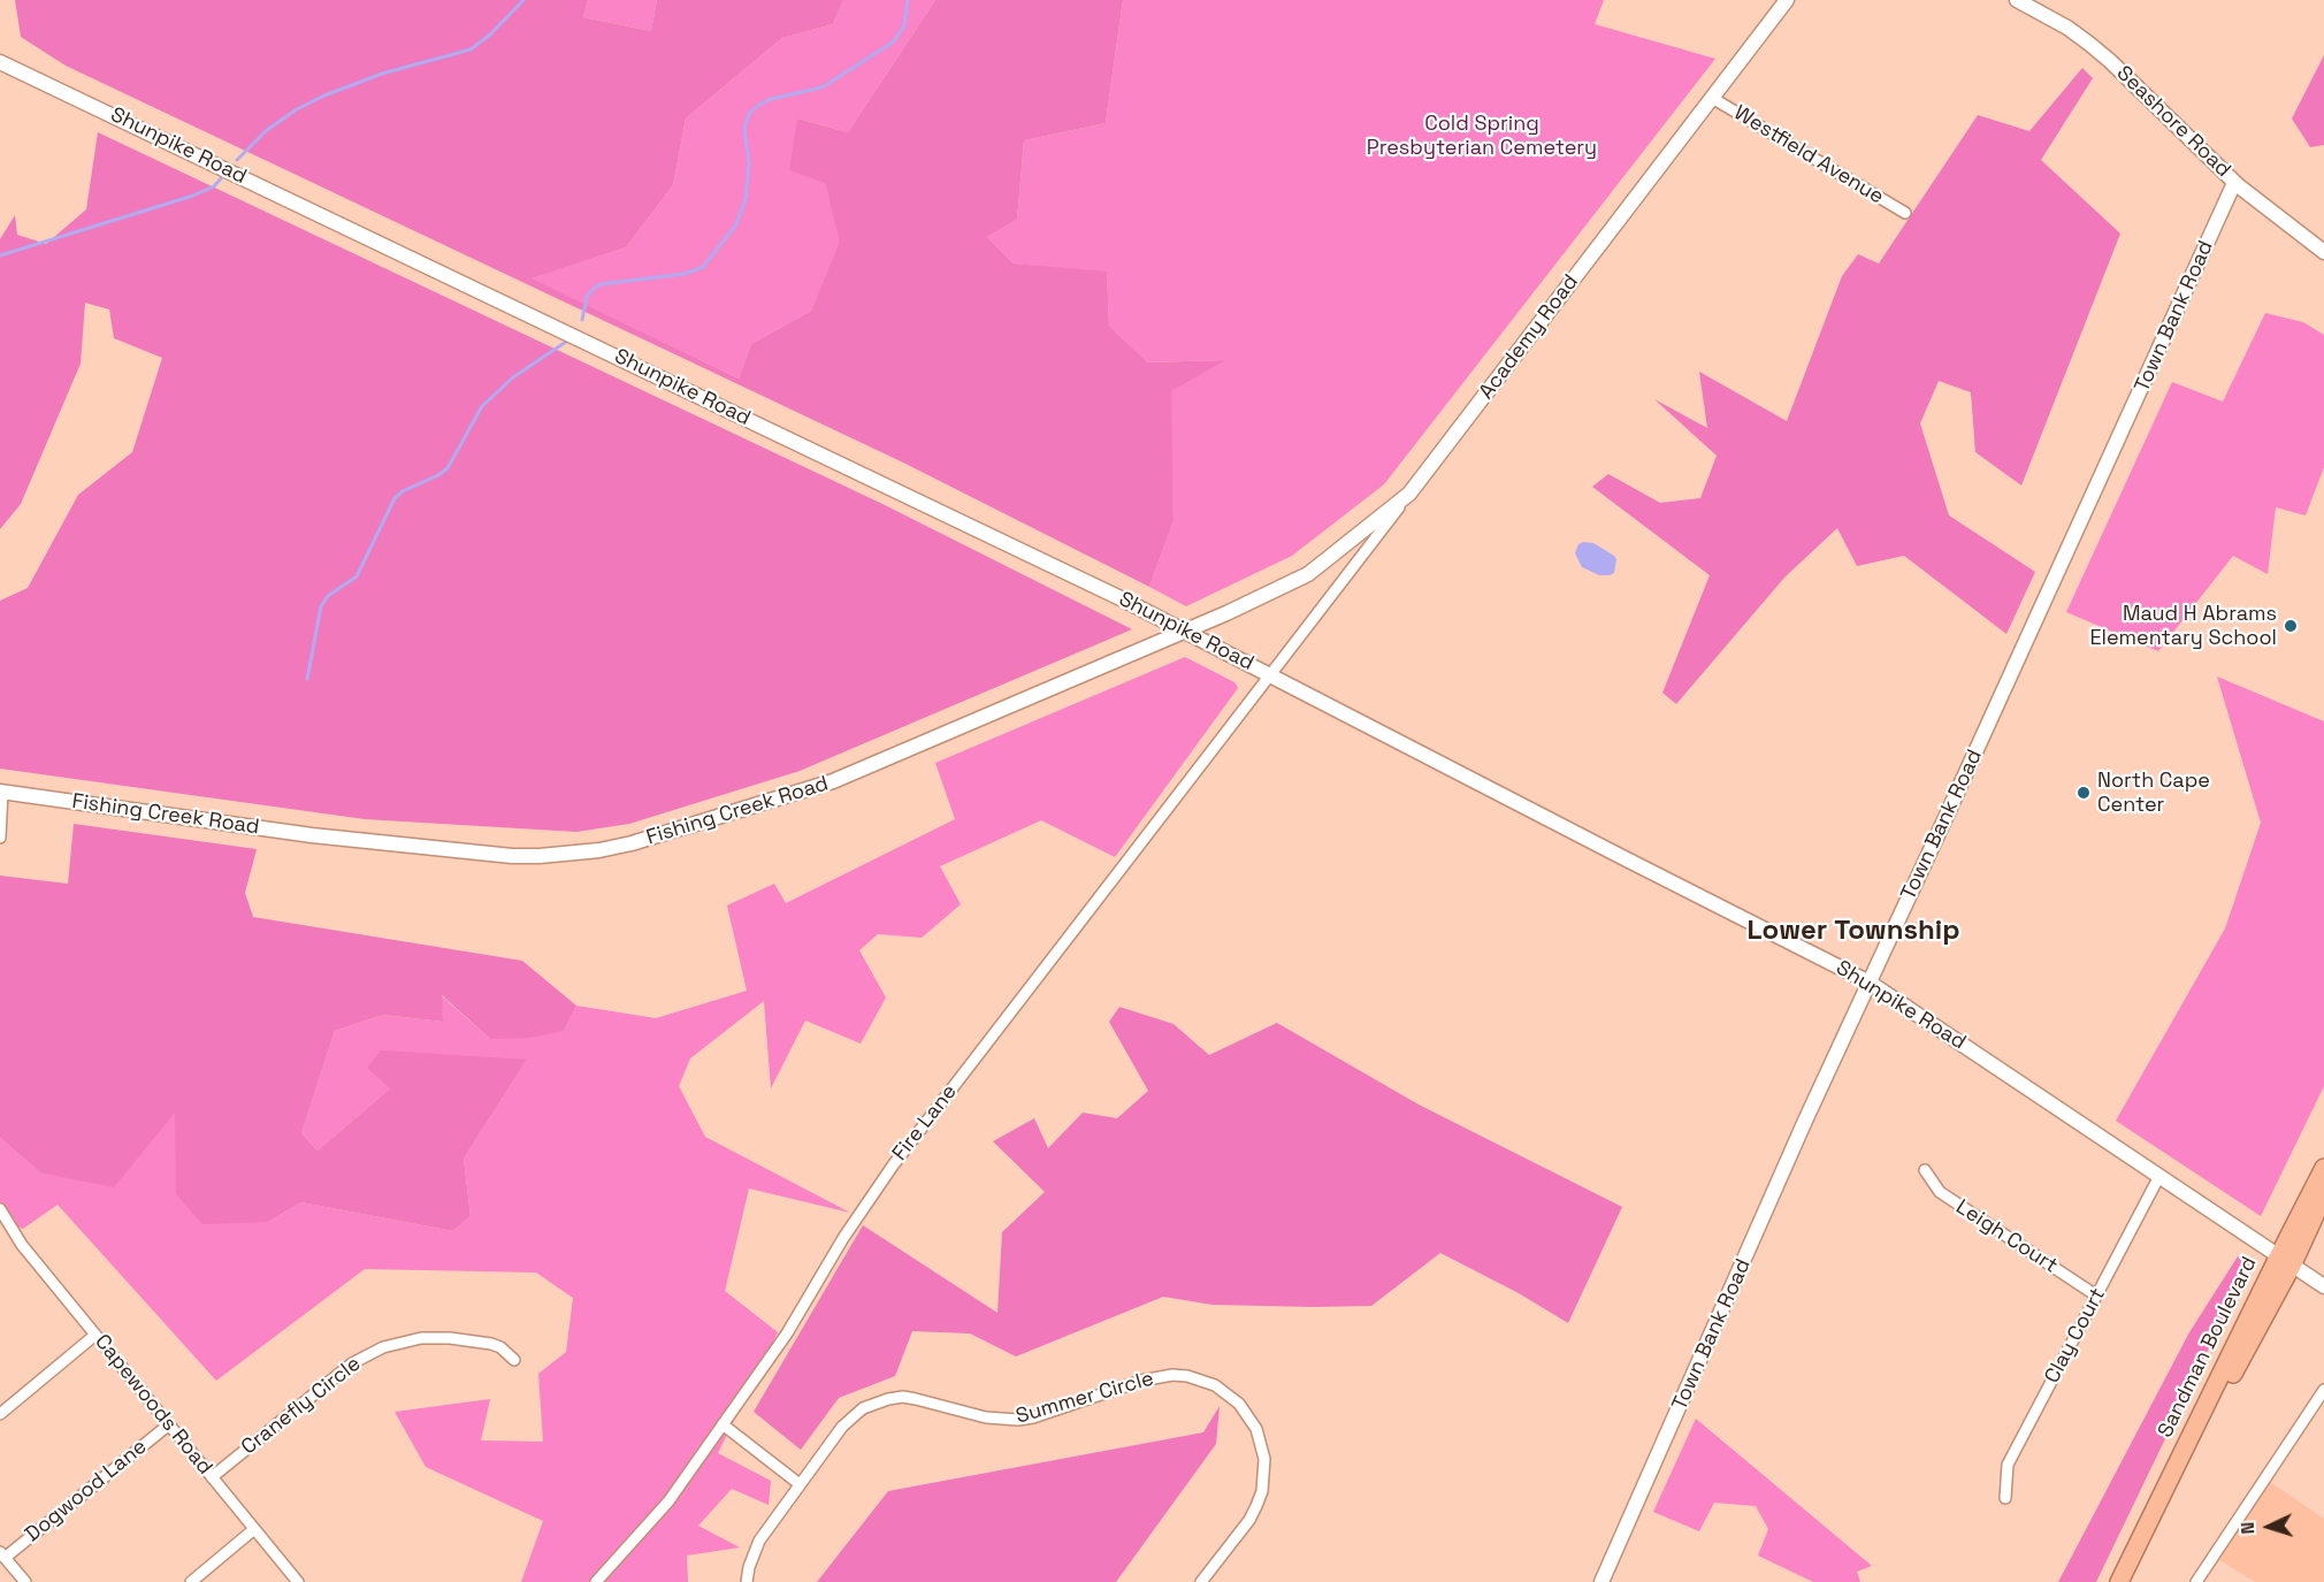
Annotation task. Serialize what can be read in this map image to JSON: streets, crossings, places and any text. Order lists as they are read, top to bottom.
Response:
{
  "streets": {
    "highway": ["Sandman Boulevard"],
    "street": [
      "Seashore Road",
      "Shunpike Road",
      "Westfield Avenue",
      "Town Bank Road",
      "Academy Road",
      "Fishing Creek Road",
      "Fire Lane",
      "Leigh Court",
      "Clay Court",
      "Summer Circle",
      "Capewoods Road",
      "Cranefly Circle",
      "Dogwood Lane"
    ]
  },
  "crossings": [
    ["Seashore Road", "Town Bank Road"],
    ["Shunpike Road", "Town Bank Road"],
    ["Shunpike Road", "Academy Road"],
    ["Shunpike Road", "Fishing Creek Road"],
    ["Shunpike Road", "Fire Lane"],
    ["Shunpike Road", "Clay Court"],
    ["Shunpike Road", "Sandman Boulevard"],
    ["Westfield Avenue", "Academy Road"],
    ["Academy Road", "Fishing Creek Road"],
    ["Academy Road", "Fire Lane"],
    ["Leigh Court", "Clay Court"],
    ["Capewoods Road", "Cranefly Circle"],
    ["Capewoods Road", "Dogwood Lane"]
  ],
  "districts": ["Lower Township"],
  "parks": ["Cold Spring Presbyterian Cemetery"],
  "places": ["Maud H Abrams Elementary School", "North Cape Center"],
  "north": "left"
}
